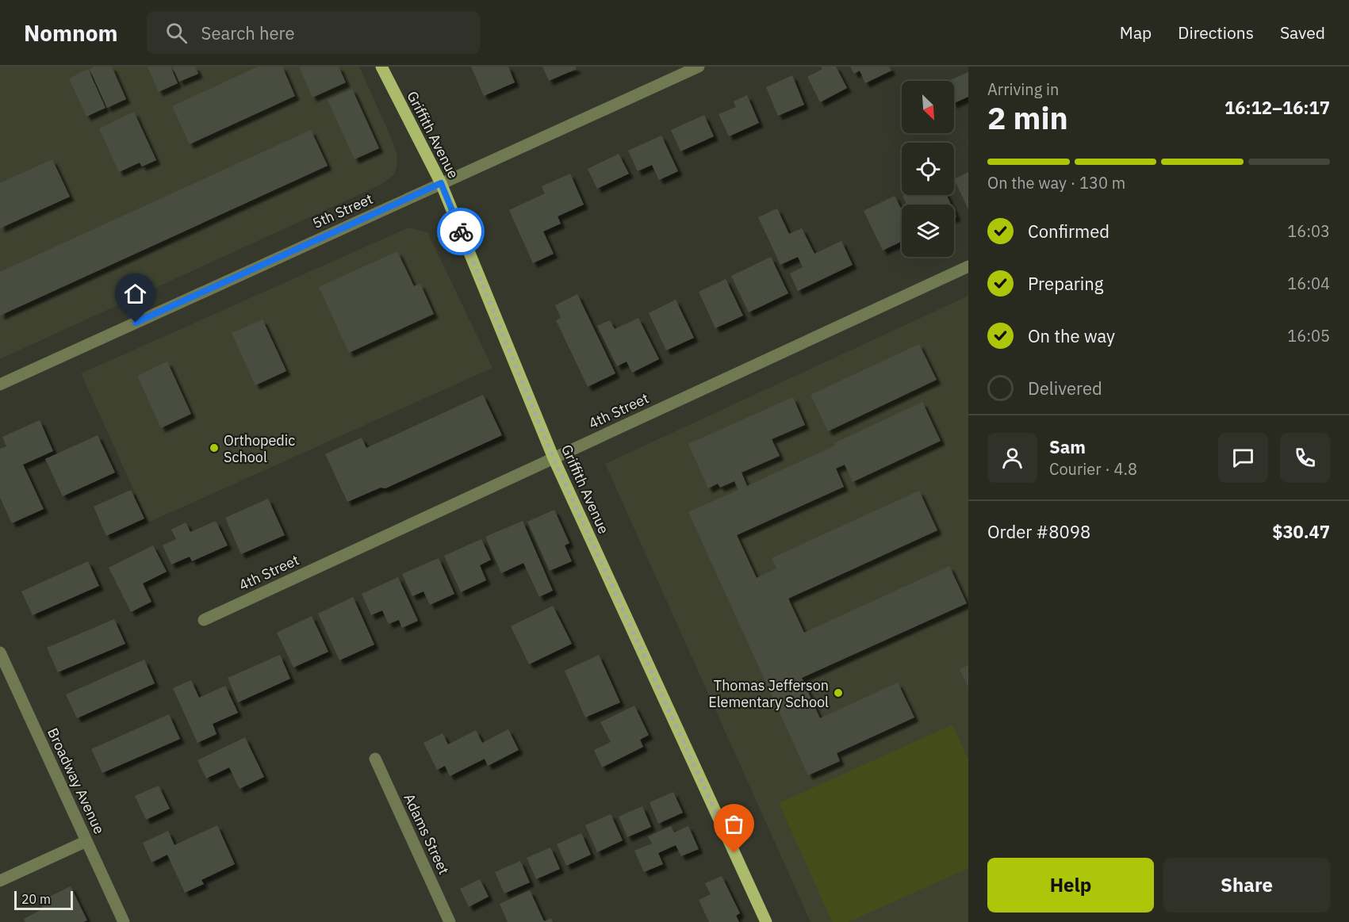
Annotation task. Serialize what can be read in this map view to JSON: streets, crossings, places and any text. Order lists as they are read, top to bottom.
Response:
{
  "streets": {
    "main road": ["Griffith Avenue"],
    "street": [
      "5th Street",
      "4th Street",
      "Broadway Avenue",
      "Adams Street"
    ]
  },
  "crossings": [
    ["Griffith Avenue", "5th Street"],
    ["Griffith Avenue", "4th Street"]
  ],
  "places": ["Orthopedic School", "Thomas Jefferson Elementary School"],
  "scale_bar": "20 m",
  "north": "bottom right",
  "page": {
    "header": "Nomnom",
    "search": "Search here",
    "nav": ["Map", "Directions", "Saved"],
    "heading": ["2 min", "Arriving in", "16:12–16:17"],
    "panel": [
      "Sam",
      "Courier · 4.8",
      "Order #8098",
      "$30.47"
    ],
    "bar": "On the way · 130 m",
    "list": [
      ["Confirmed", "16:03"],
      ["Preparing", "16:04"],
      ["On the way", "16:05"],
      "Delivered"
    ],
    "buttons": ["Help", "Share"],
    "scale": "20 m"
  }
}
